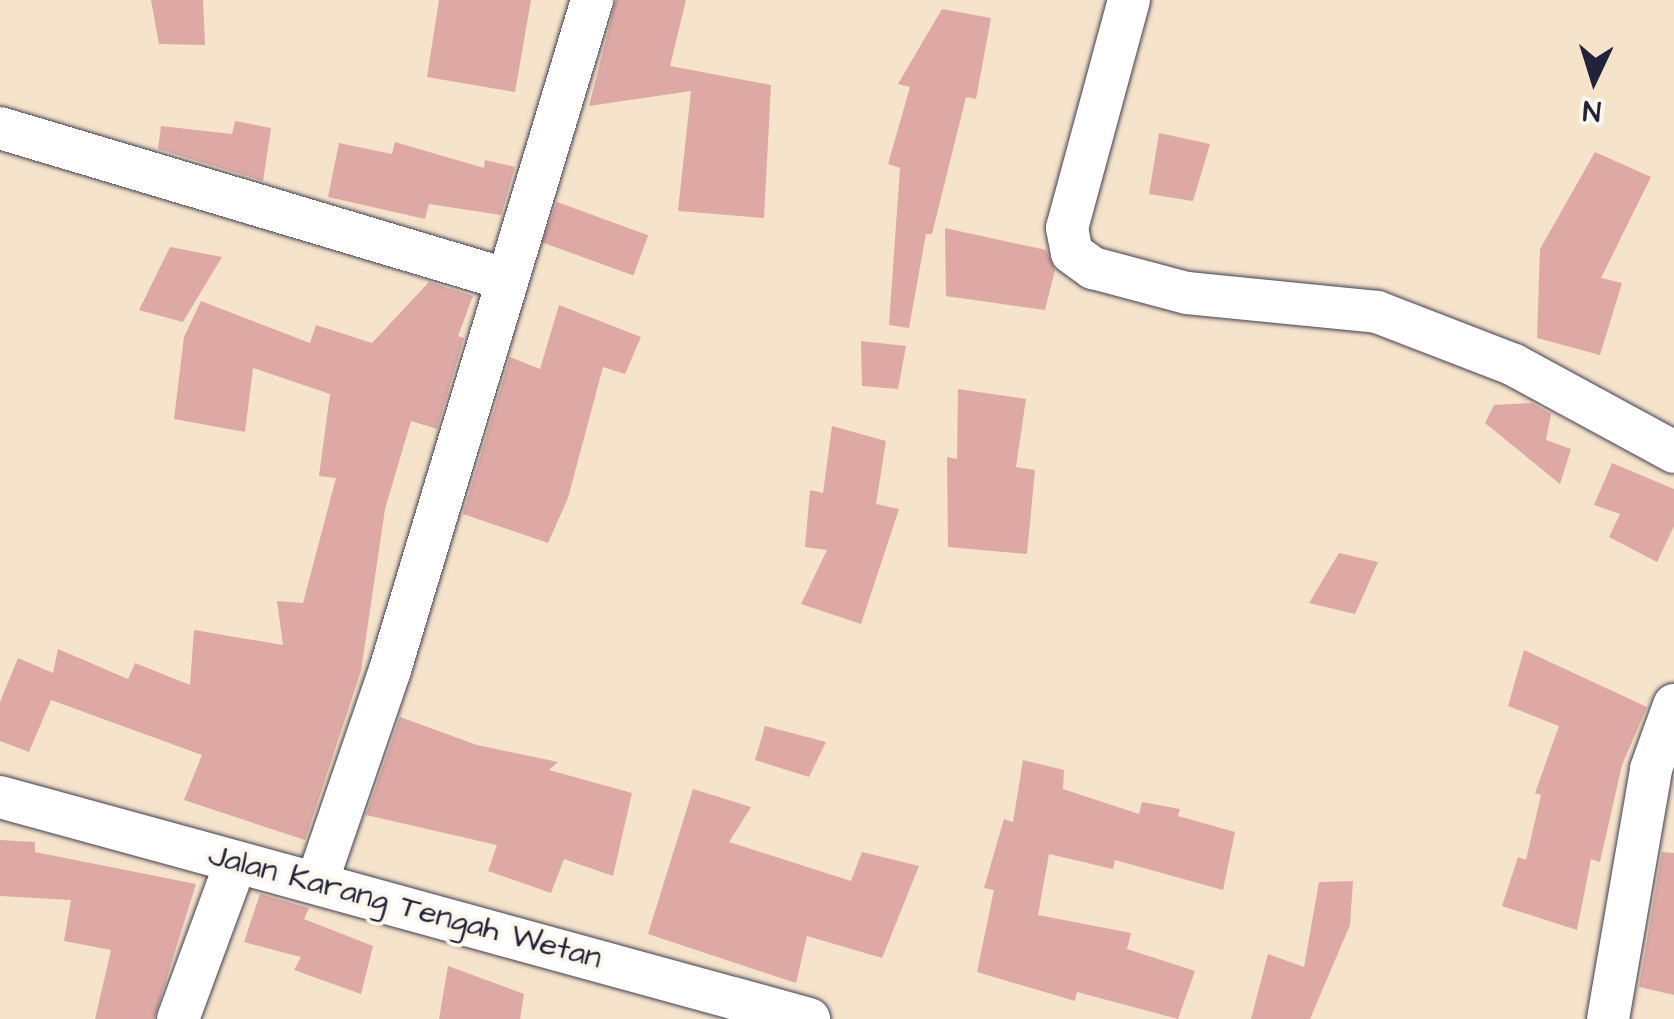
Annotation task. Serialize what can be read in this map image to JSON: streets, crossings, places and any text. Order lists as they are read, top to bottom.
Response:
{
  "streets": {
    "street": ["Jalan Karang Tengah Wetan"]
  },
  "north": "bottom"
}
